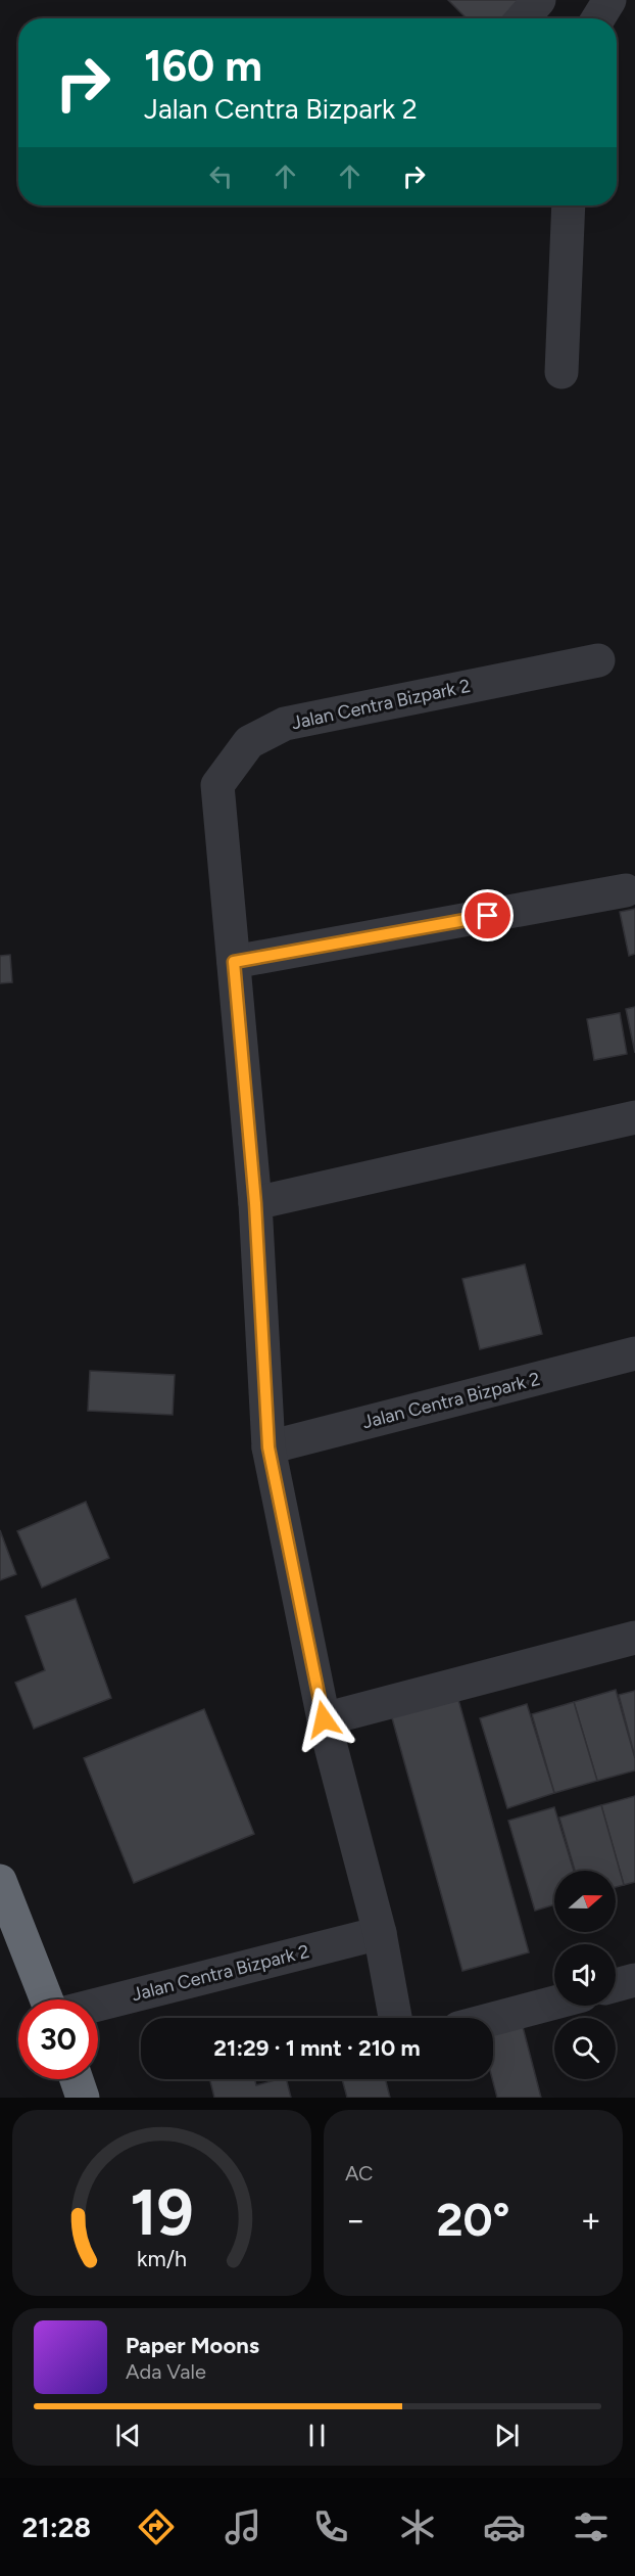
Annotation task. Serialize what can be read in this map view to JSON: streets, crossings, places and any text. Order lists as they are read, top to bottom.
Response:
{
  "streets": {
    "street": ["Jalan Centra Bizpark 2"]
  },
  "north": "right",
  "page": {
    "turn": ["160 m", "Jalan Centra Bizpark 2"],
    "limit": "30",
    "trip": "21:29 · 1 mnt · 210 m",
    "tile": "AC",
    "heat": ["−", "20°", "+"],
    "song": ["Paper Moons", "Ada Vale"],
    "tabs": "21:28",
    "gauge": ["19", "km/h"]
  }
}
